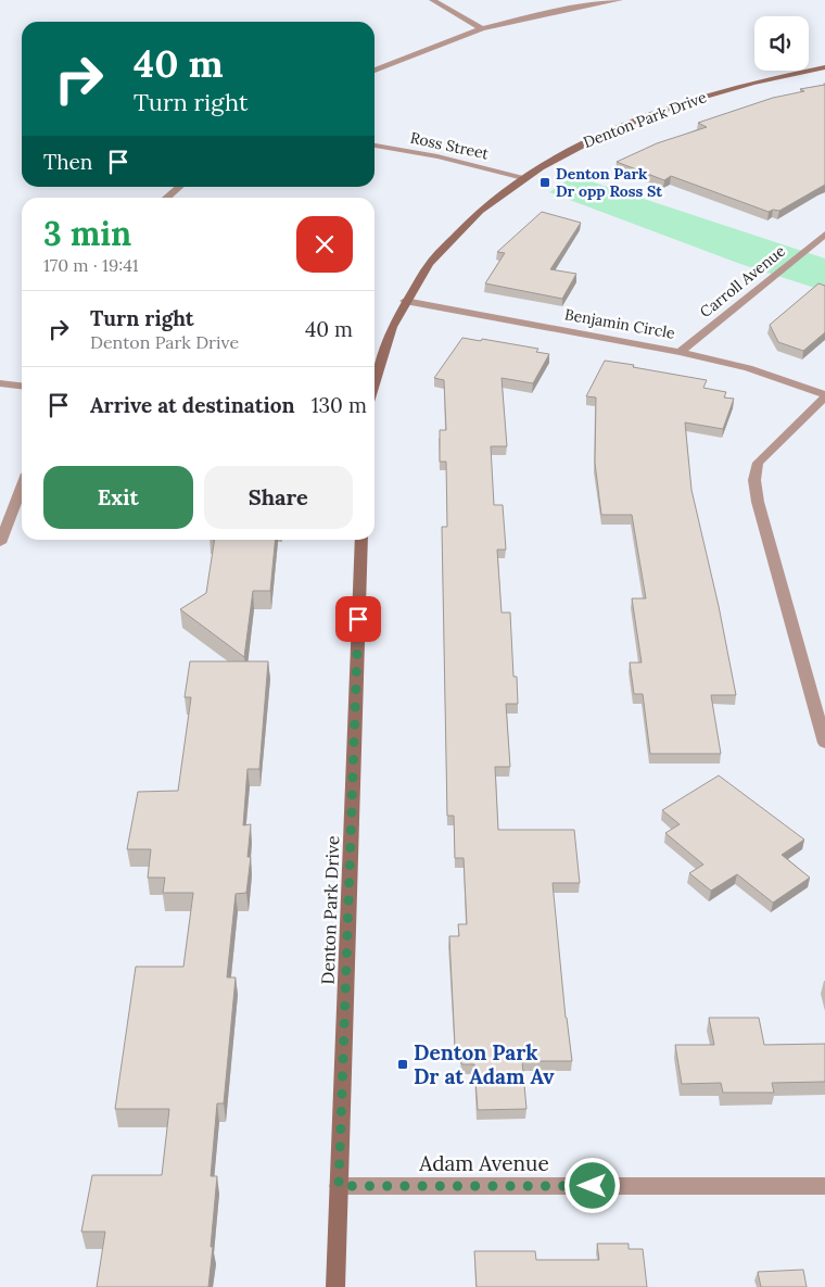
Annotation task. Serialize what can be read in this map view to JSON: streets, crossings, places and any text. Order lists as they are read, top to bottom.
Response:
{
  "streets": {
    "main road": ["Denton Park Drive"],
    "street": [
      "Ross Street",
      "Carroll Avenue",
      "Benjamin Circle",
      "Adam Avenue"
    ]
  },
  "crossings": [
    ["Denton Park Drive", "Ross Street"],
    ["Denton Park Drive", "Benjamin Circle"],
    ["Denton Park Drive", "Adam Avenue"],
    ["Carroll Avenue", "Benjamin Circle"]
  ],
  "places": {
    "transit": ["Denton Park Dr opp Ross St", "Denton Park Dr at Adam Av"]
  },
  "page": {
    "turn": ["40 m", "Turn right"],
    "then": "Then",
    "heading": ["3 min", "170 m · 19:41"],
    "list": [
      {
        "name": "Turn right",
        "note": "Denton Park Drive",
        "value": "40 m"
      },
      {
        "name": "Arrive at destination",
        "value": "130 m"
      }
    ],
    "buttons": ["Exit", "Share"]
  }
}
